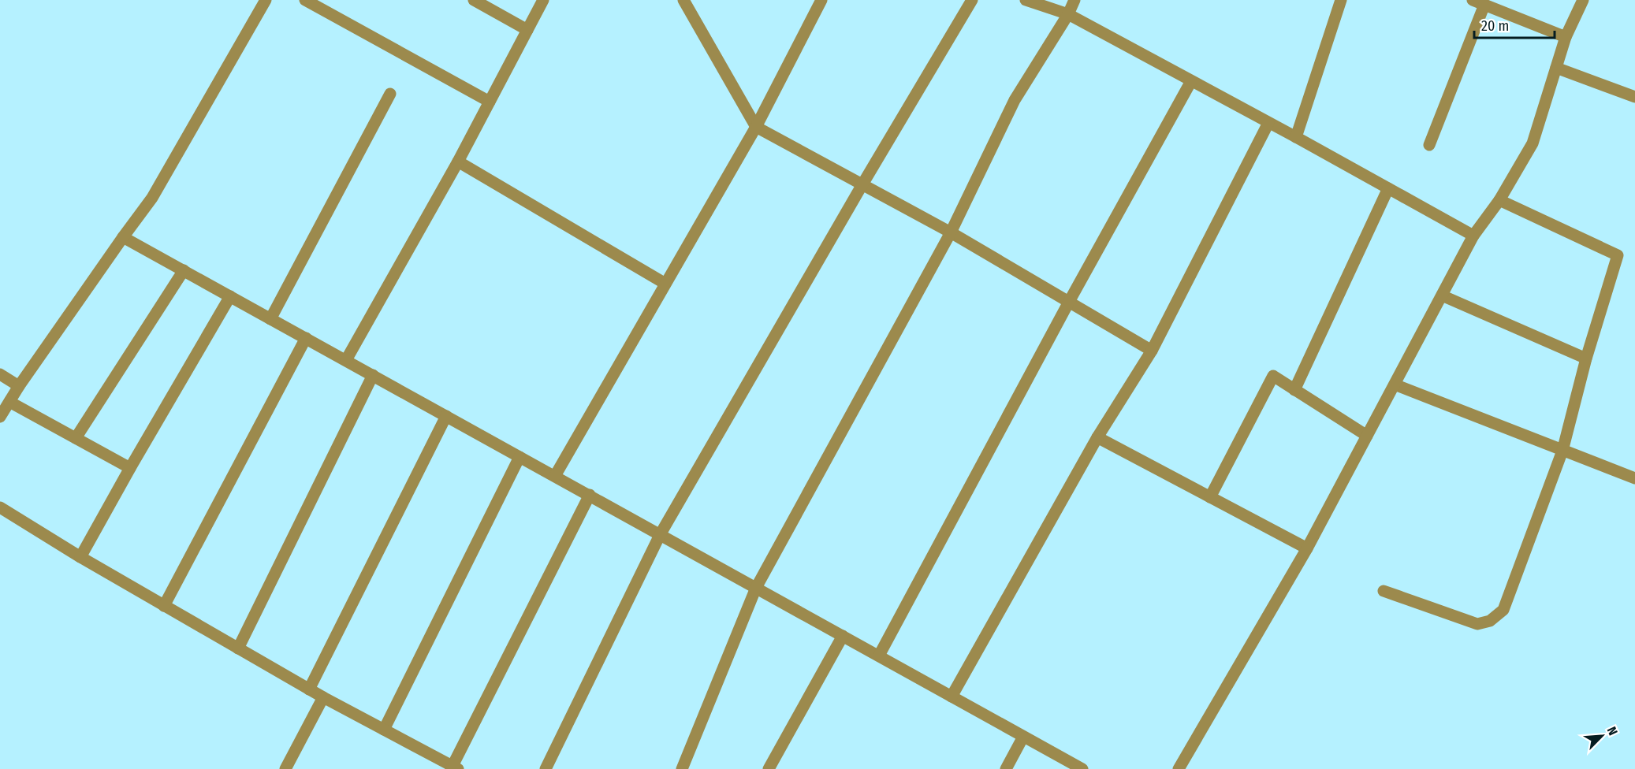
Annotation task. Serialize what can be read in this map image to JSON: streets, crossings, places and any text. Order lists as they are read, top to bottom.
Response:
{
  "scale_bar": "20 m",
  "north": "top right"
}
